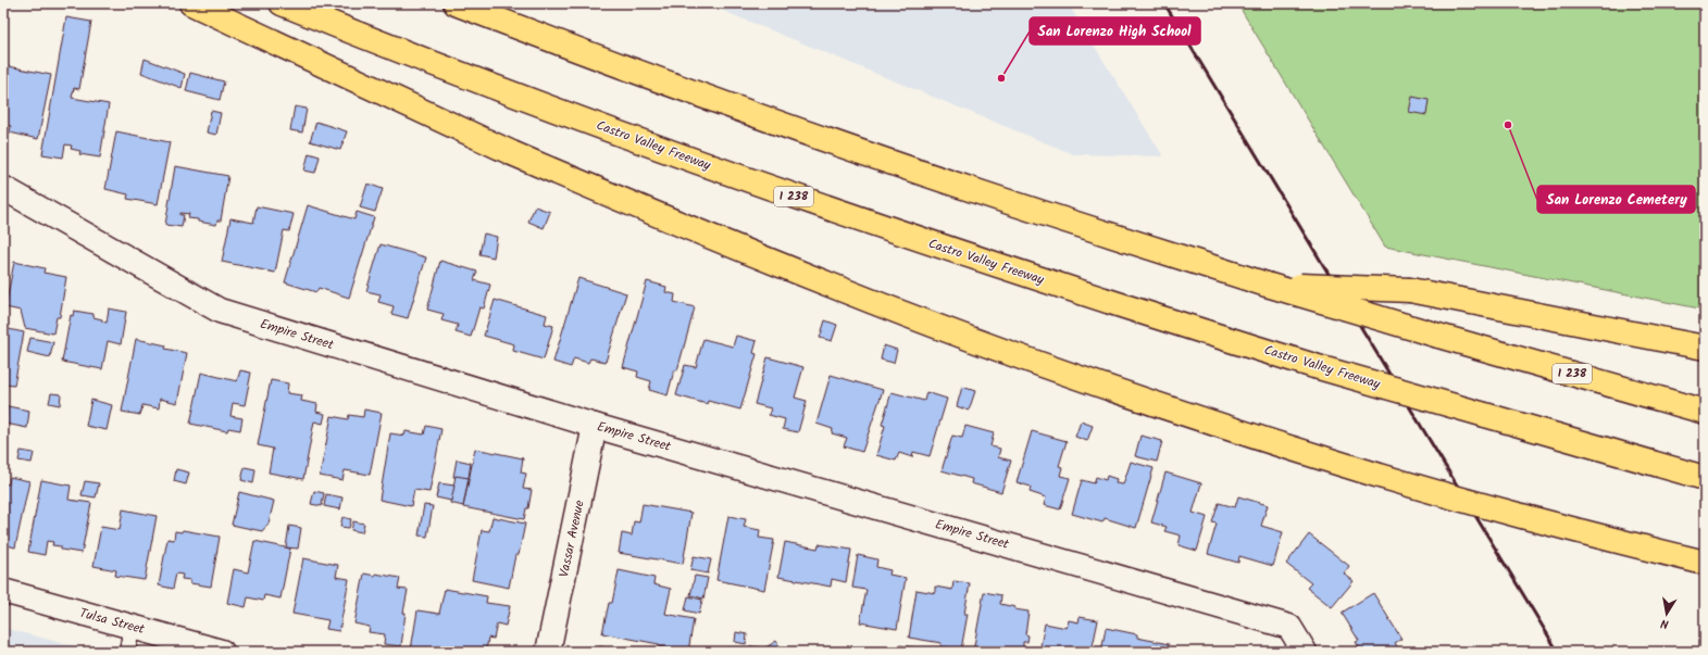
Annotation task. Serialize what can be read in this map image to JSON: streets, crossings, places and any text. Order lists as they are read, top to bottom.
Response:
{
  "streets": {
    "highway": ["Castro Valley Freeway", "I 238"],
    "street": ["Empire Street", "Vassar Avenue", "Tulsa Street"]
  },
  "crossings": [
    ["Empire Street", "Vassar Avenue"]
  ],
  "places": ["San Lorenzo High School", "San Lorenzo Cemetery"],
  "north": "bottom"
}
